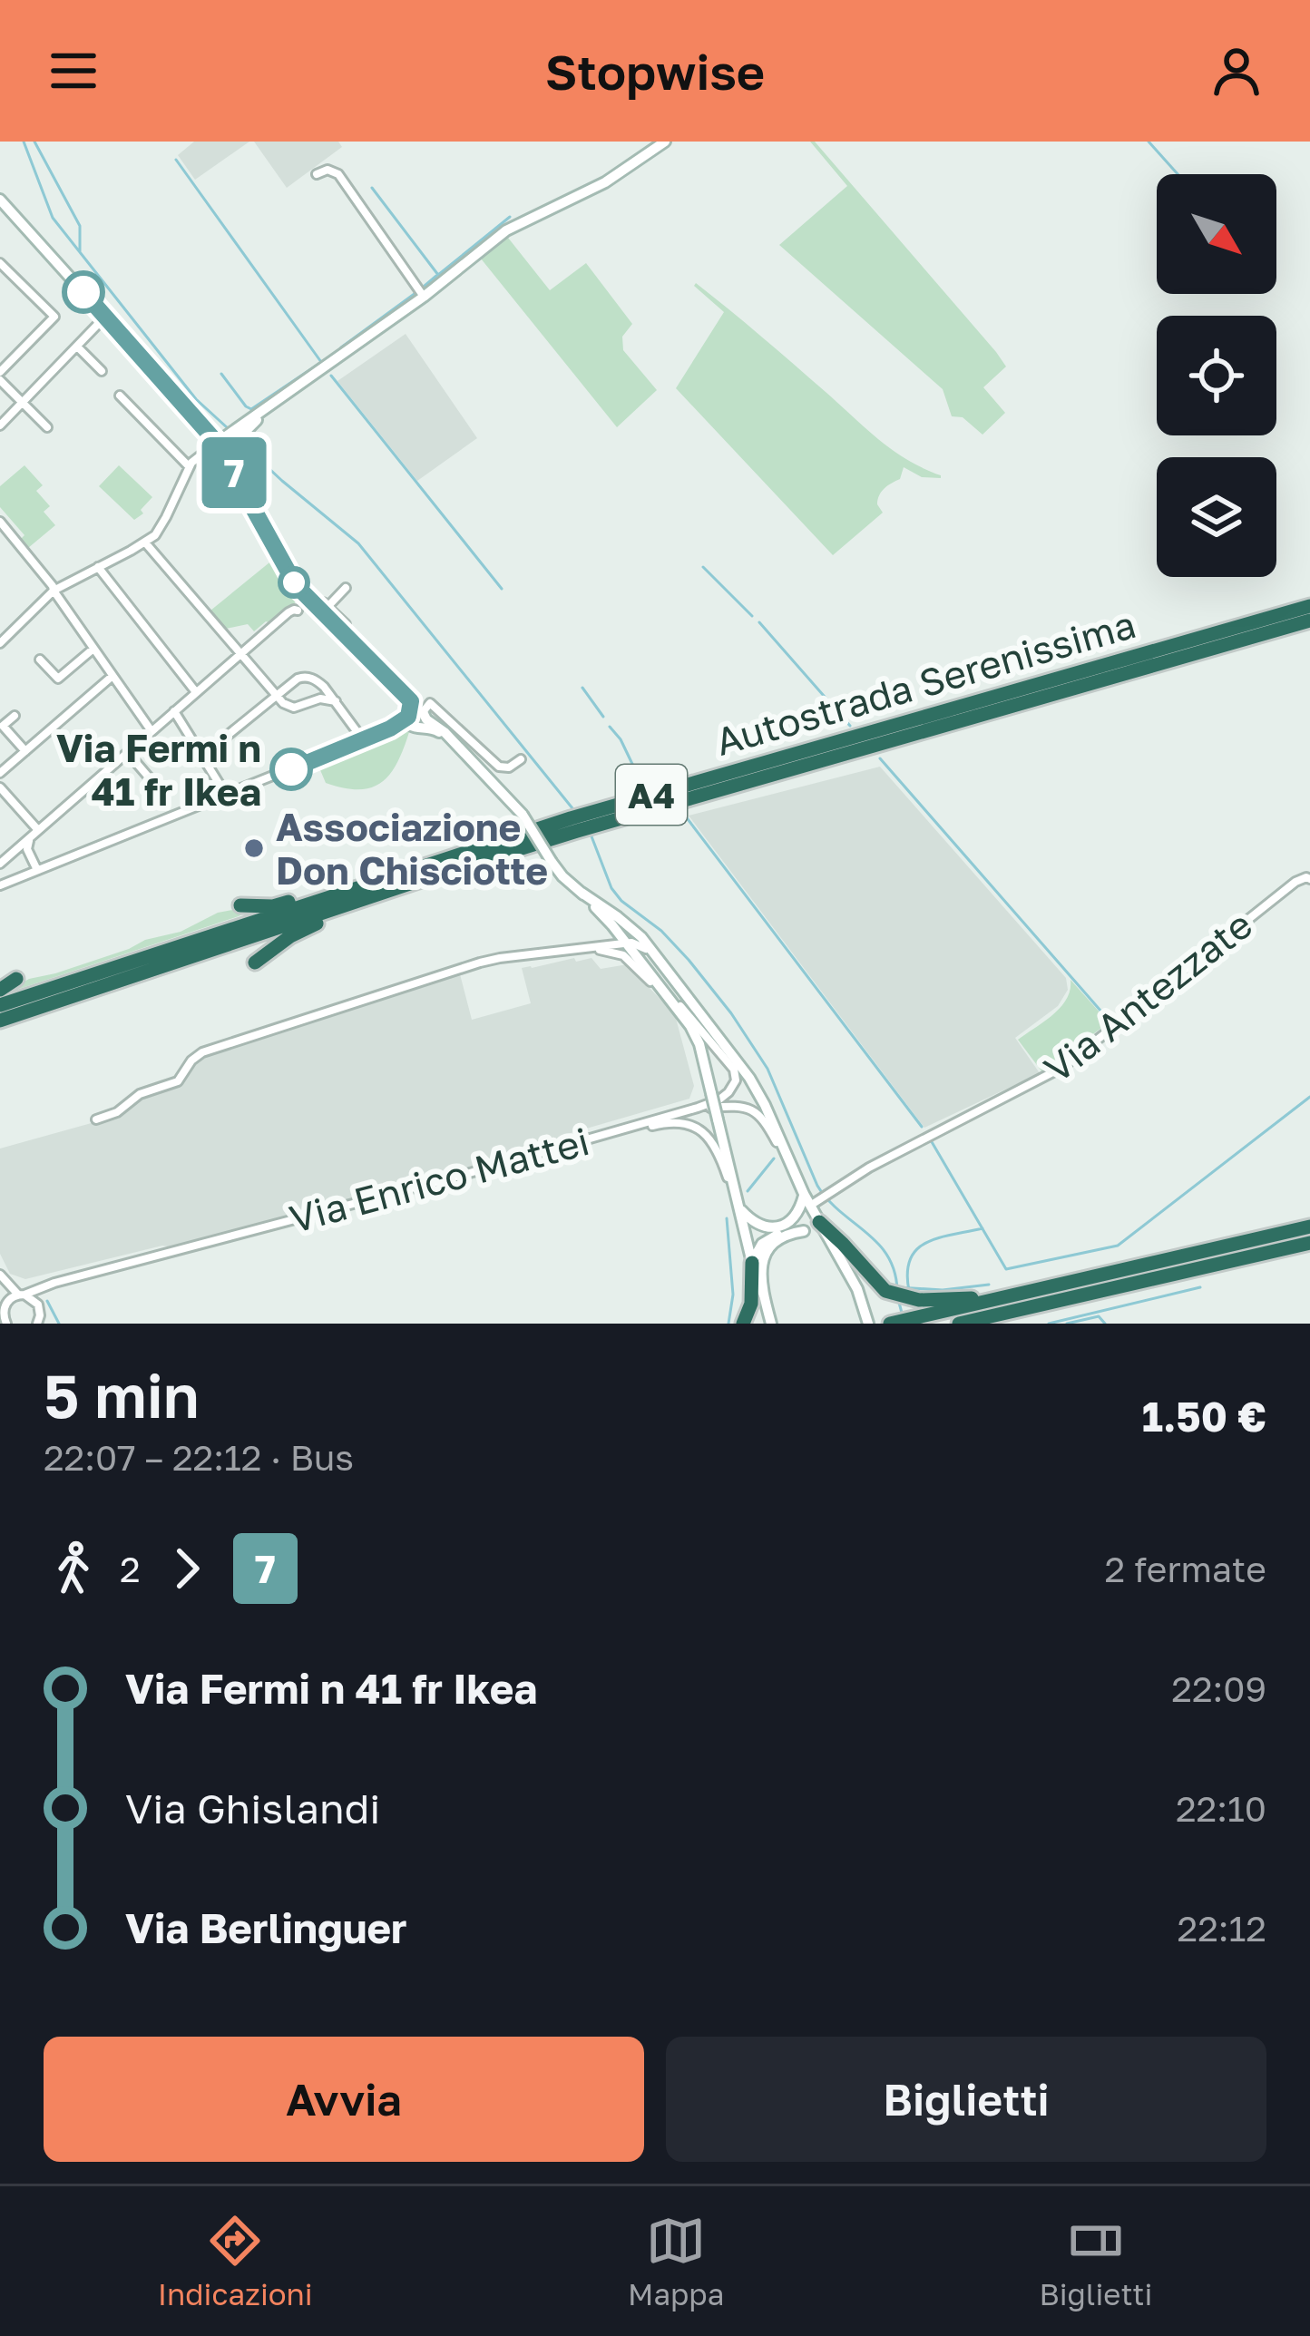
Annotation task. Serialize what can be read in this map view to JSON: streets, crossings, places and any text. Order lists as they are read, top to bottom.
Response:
{
  "streets": {
    "highway": ["Autostrada Serenissima", "A4"],
    "street": ["Via Antezzate", "Via Enrico Mattei"]
  },
  "places": ["Via Fermi n 41 fr Ikea", "Associazione Don Chisciotte"],
  "lines": ["bus line 7"],
  "north": "bottom right",
  "page": {
    "header": "Stopwise",
    "on_map": "7",
    "heading": ["5 min", "22:07 – 22:12 · Bus", "1.50 €"],
    "legs": ["2", "7", "2 fermate"],
    "list": [
      {
        "name": "Via Fermi n 41 fr Ikea",
        "value": "22:09"
      },
      {
        "name": "Via Ghislandi",
        "value": "22:10"
      },
      {
        "name": "Via Berlinguer",
        "value": "22:12"
      }
    ],
    "buttons": ["Avvia", "Biglietti"],
    "tabs": ["Indicazioni", "Mappa", "Biglietti"]
  }
}
